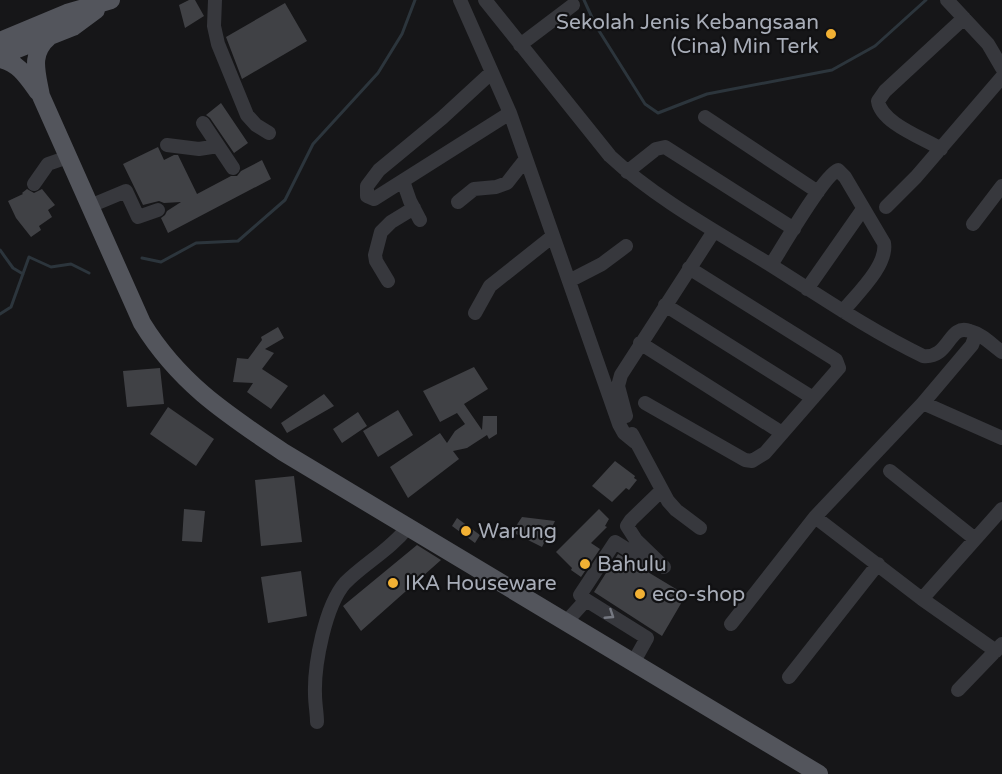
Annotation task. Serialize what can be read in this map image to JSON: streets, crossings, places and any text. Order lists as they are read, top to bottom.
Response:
{
  "places": [
    "Sekolah Jenis Kebangsaan (Cina) Min Terk",
    "Warung",
    "Bahulu",
    "IKA Houseware",
    "eco-shop"
  ]
}
